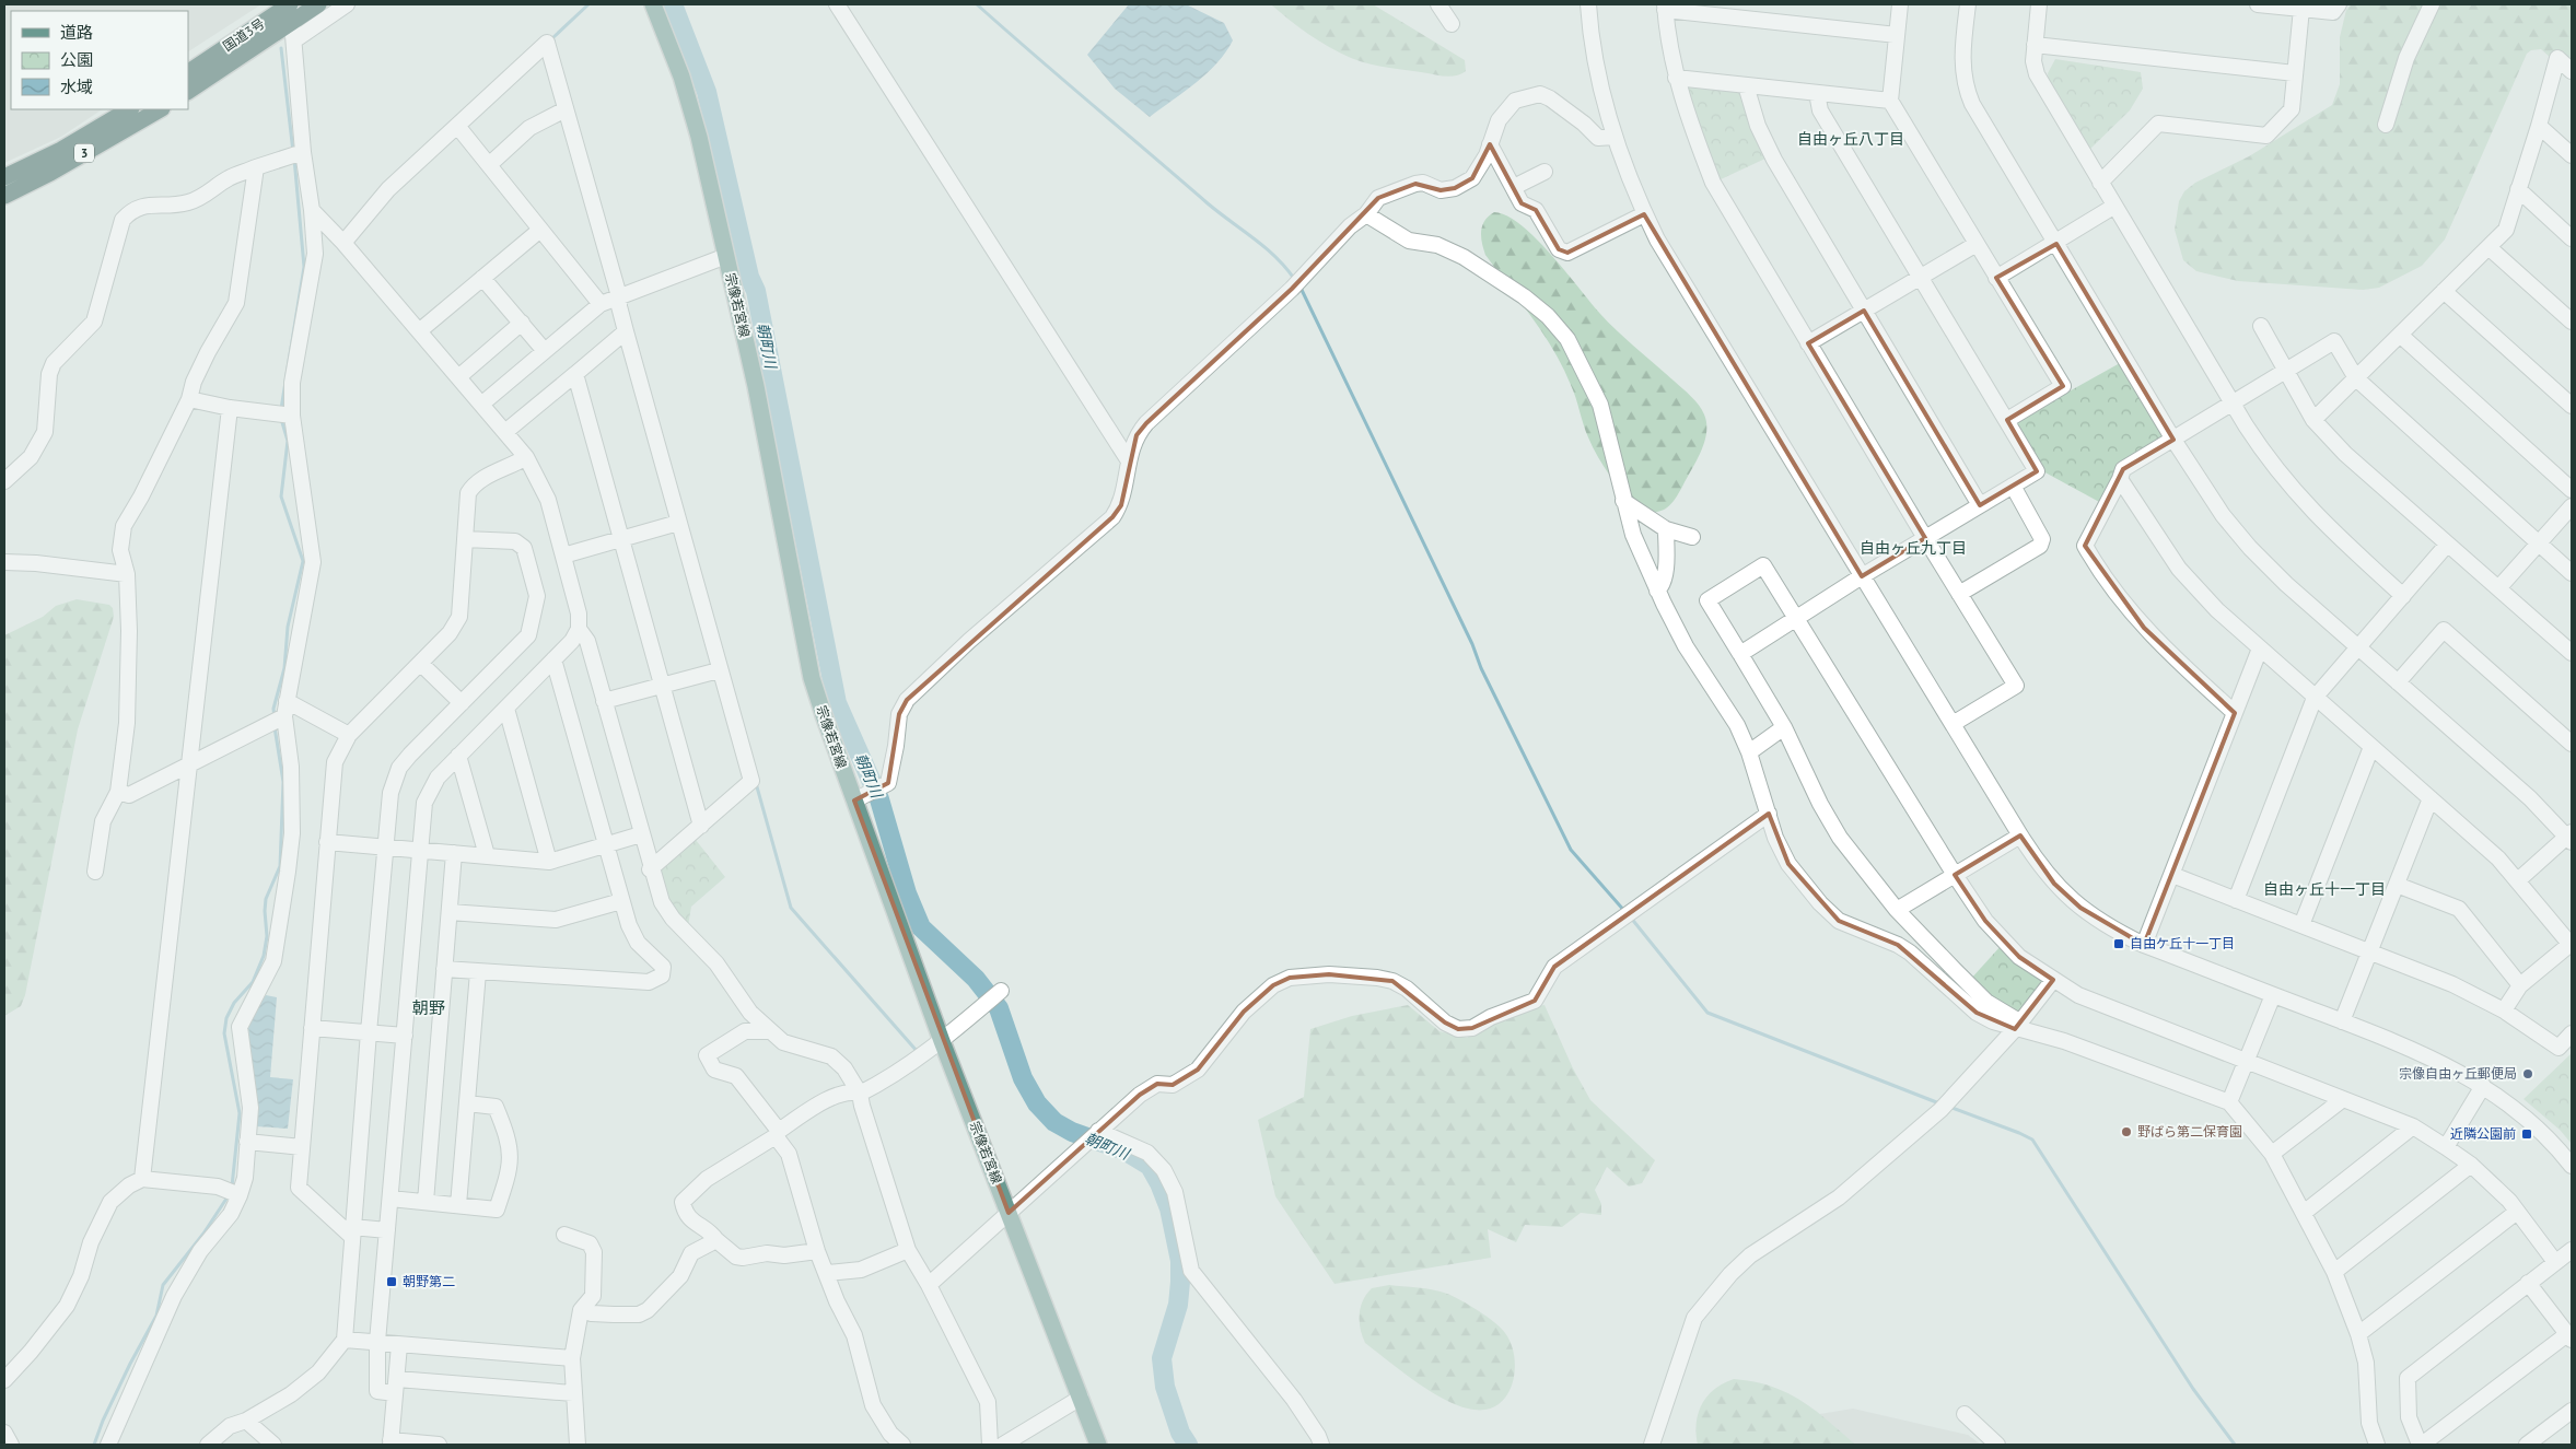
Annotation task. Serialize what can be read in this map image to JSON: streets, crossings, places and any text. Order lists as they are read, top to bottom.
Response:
{
  "streets": {
    "highway": ["国道3号", "3"],
    "main road": ["宗像若宮線"]
  },
  "districts": [
    "自由ヶ丘八丁目",
    "自由ヶ丘九丁目",
    "自由ヶ丘十一丁目",
    "朝野"
  ],
  "water": ["朝町川"],
  "places": {
    "transit": ["自由ケ丘十一丁目", "近隣公園前", "朝野第二"],
    "other": ["宗像自由ヶ丘郵便局", "野ばら第二保育園"]
  },
  "legend": ["道路", "公園", "水域"]
}
